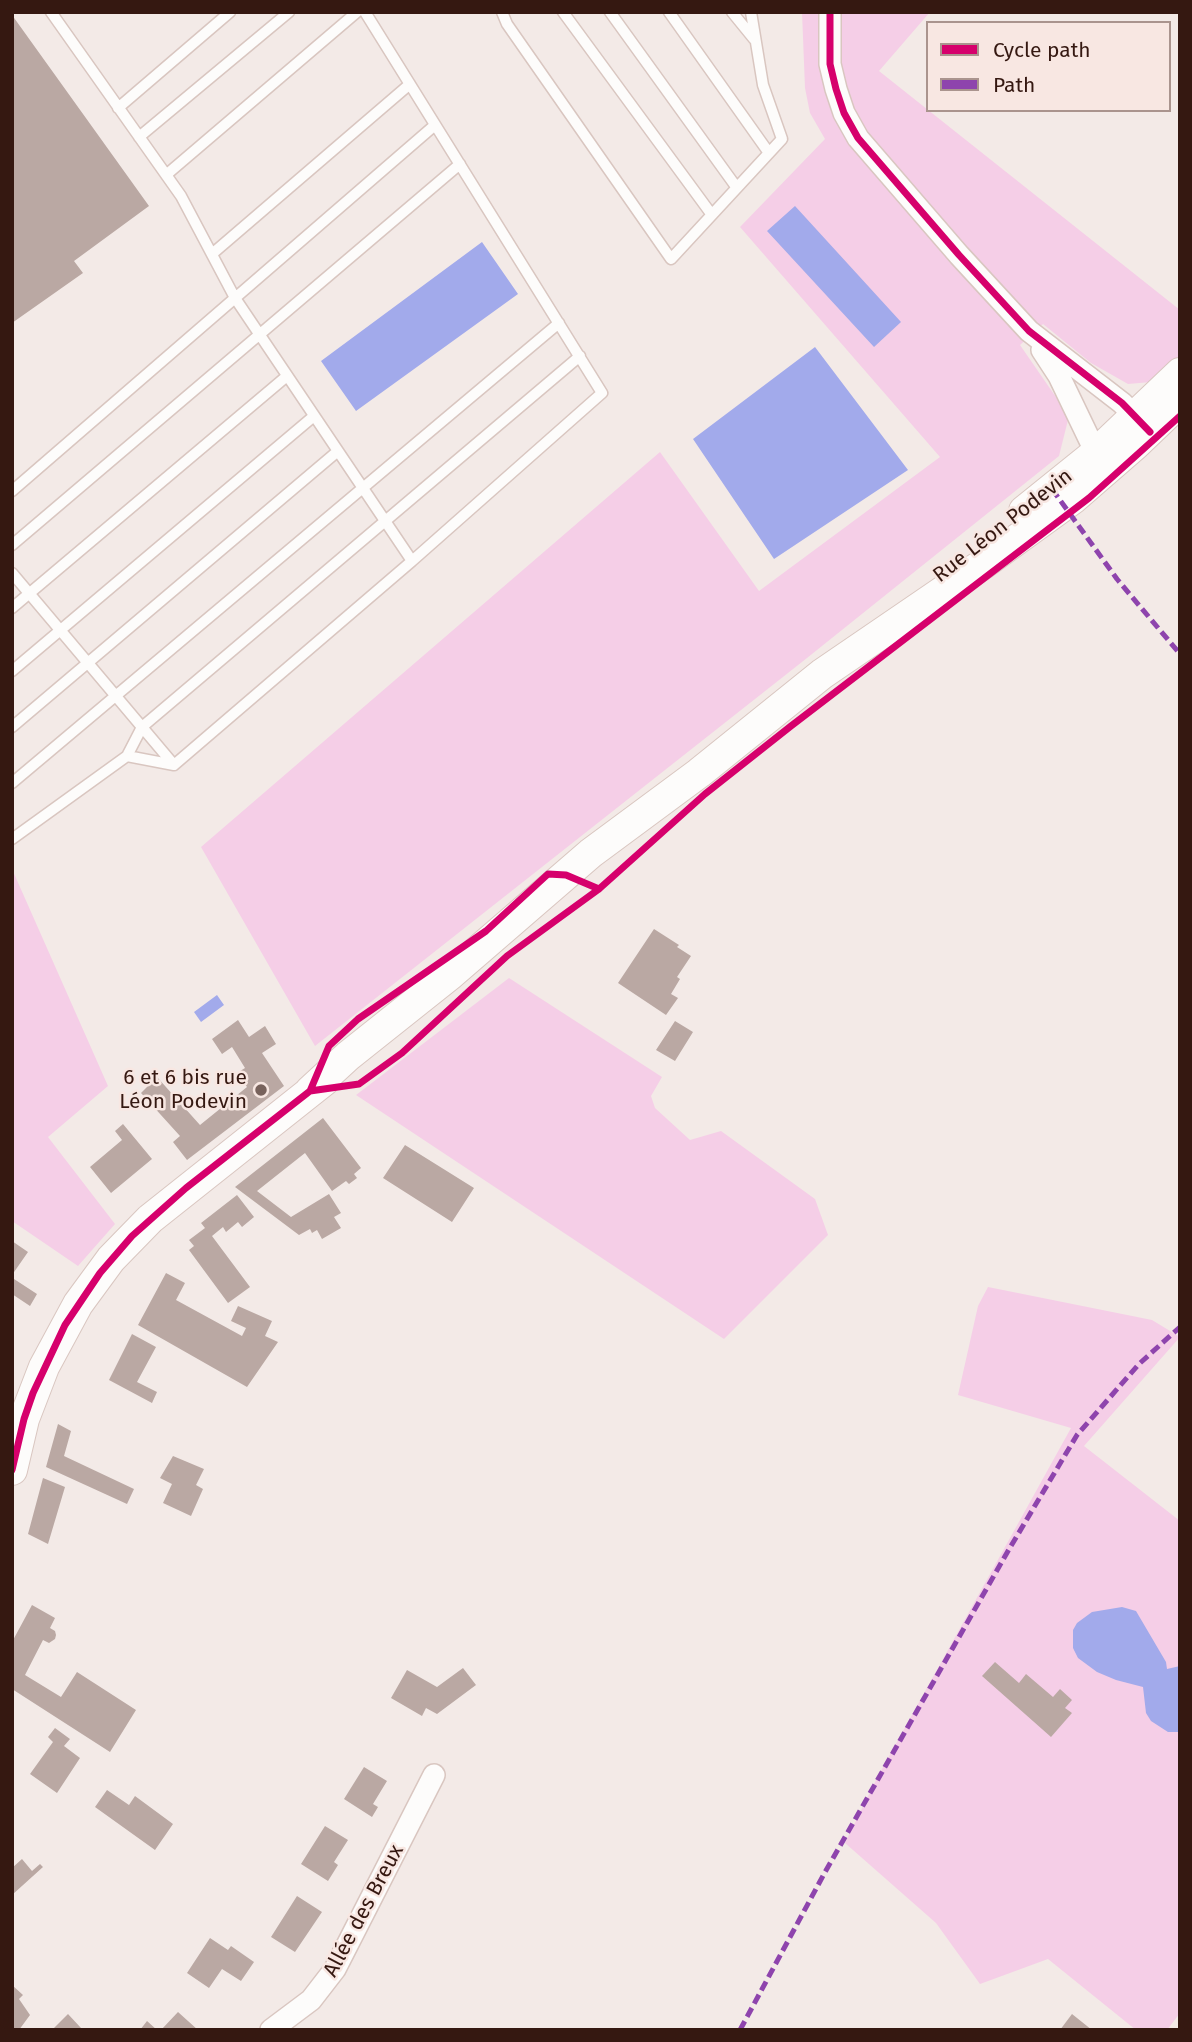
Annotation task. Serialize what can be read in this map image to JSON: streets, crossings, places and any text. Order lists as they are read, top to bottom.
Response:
{
  "streets": {
    "main road": ["Rue Léon Podevin"],
    "street": ["Allée des Breux"]
  },
  "places": ["6 et 6 bis rue Léon Podevin"],
  "legend": ["Cycle path", "Path"]
}
